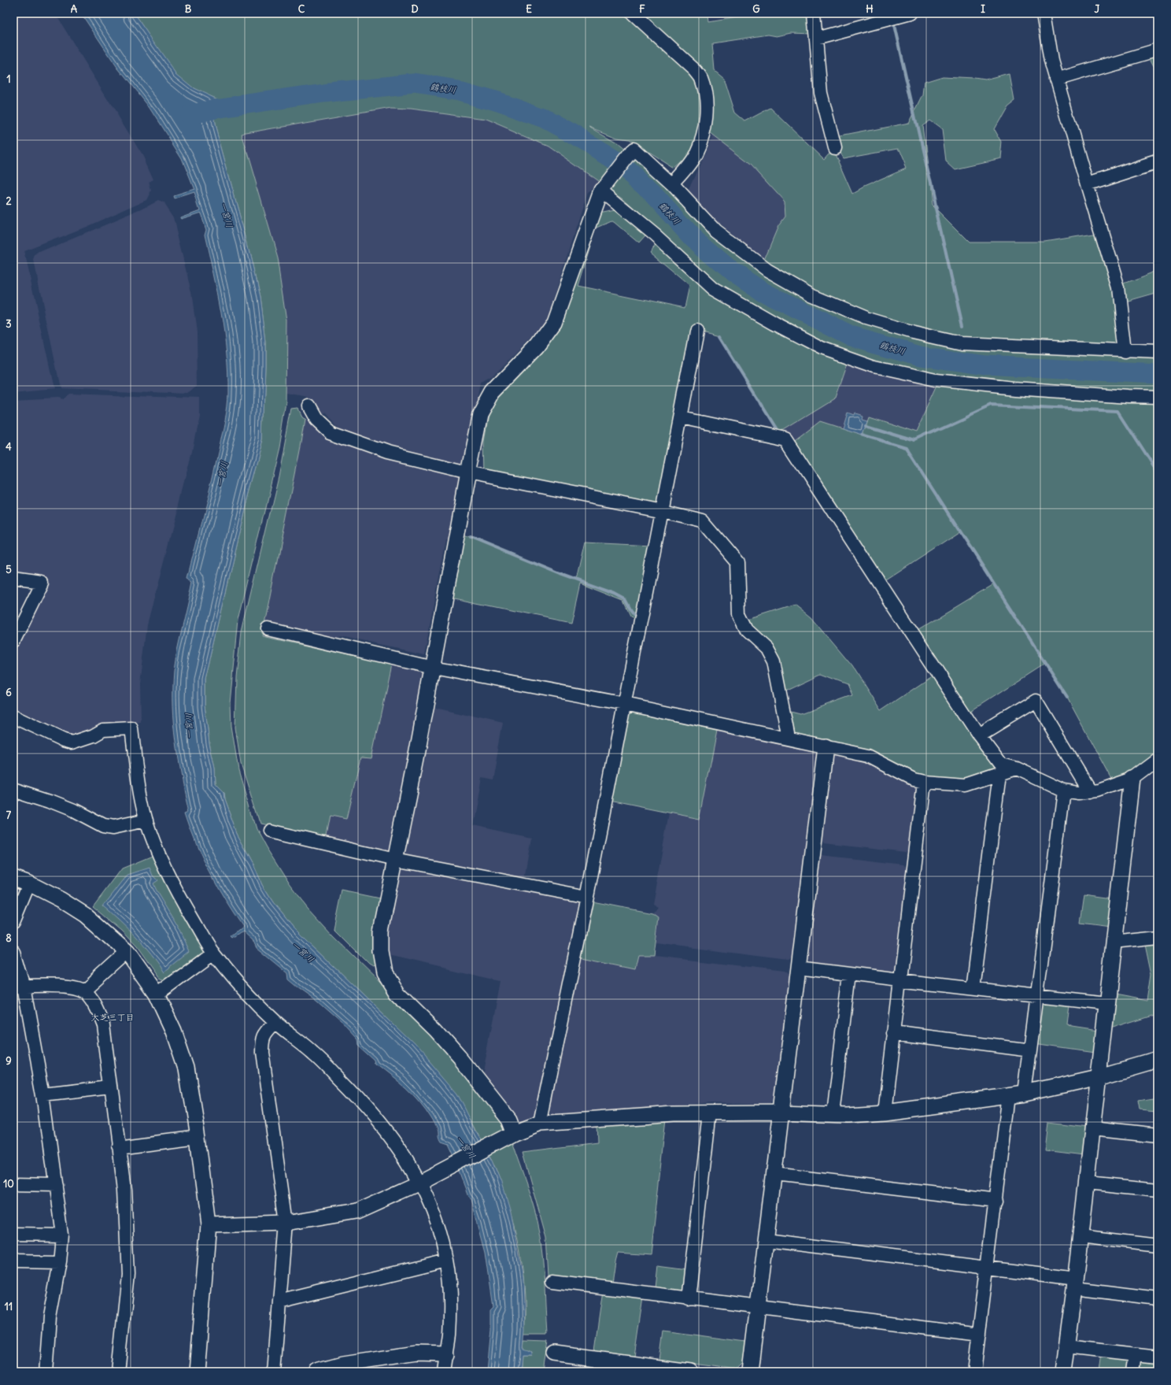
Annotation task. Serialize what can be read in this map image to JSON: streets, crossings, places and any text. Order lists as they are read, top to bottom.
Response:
{
  "districts": ["大芝三丁目"],
  "water": ["鶴枝川", "一宮川"],
  "grid": {
    "columns": [
      "A",
      "B",
      "C",
      "D",
      "E",
      "F",
      "G",
      "H",
      "I",
      "J"
    ],
    "rows": [
      "1",
      "2",
      "3",
      "4",
      "5",
      "6",
      "7",
      "8",
      "9",
      "10",
      "11"
    ]
  }
}
